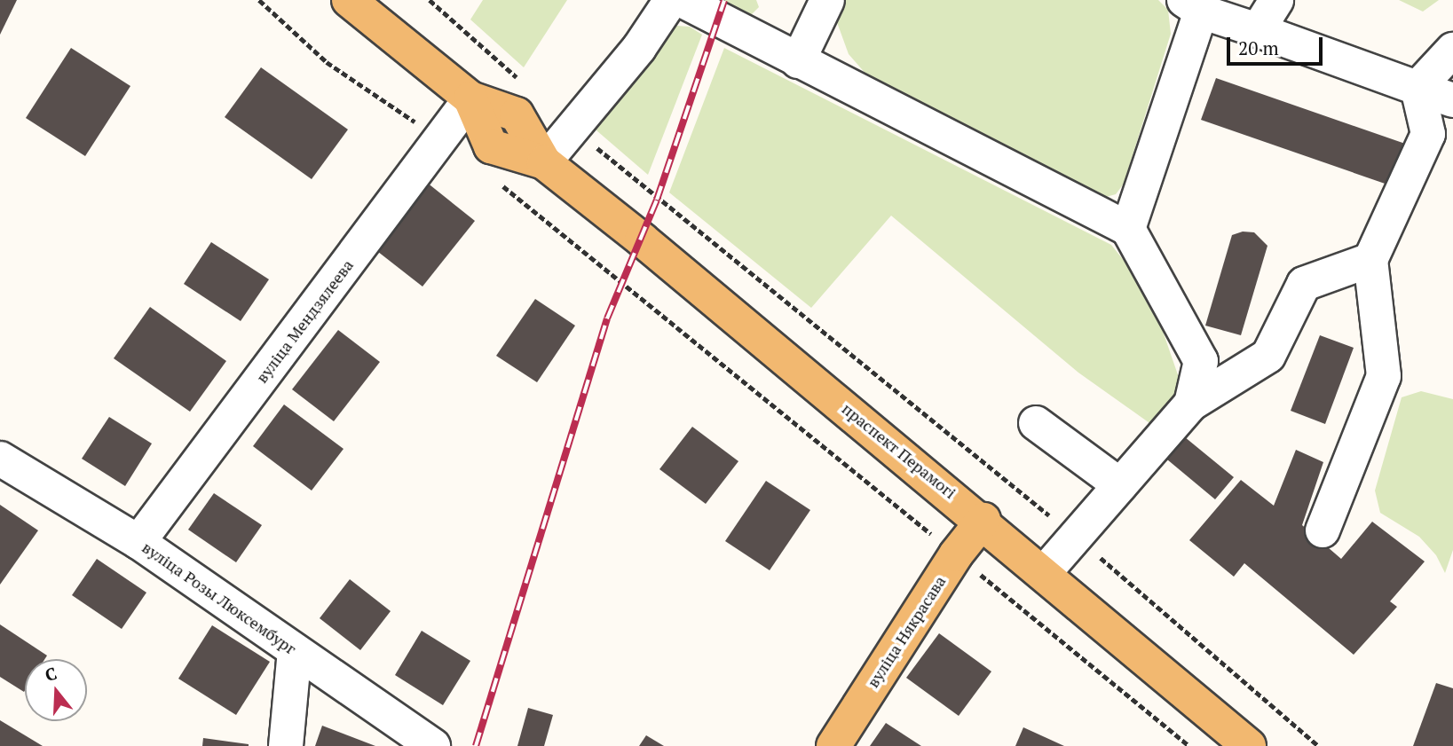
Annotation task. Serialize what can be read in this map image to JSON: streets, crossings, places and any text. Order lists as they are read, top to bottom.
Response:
{
  "streets": {
    "main road": ["праспект Перамогі", "вуліца Някрасава"],
    "street": ["вуліца Мендзялеева", "вуліца Розы Люксембург"]
  },
  "crossings": [
    ["вуліца Мендзялеева", "праспект Перамогі"],
    ["вуліца Мендзялеева", "вуліца Розы Люксембург"],
    ["праспект Перамогі", "вуліца Някрасава"]
  ],
  "scale_bar": "20 m",
  "north": "top"
}
